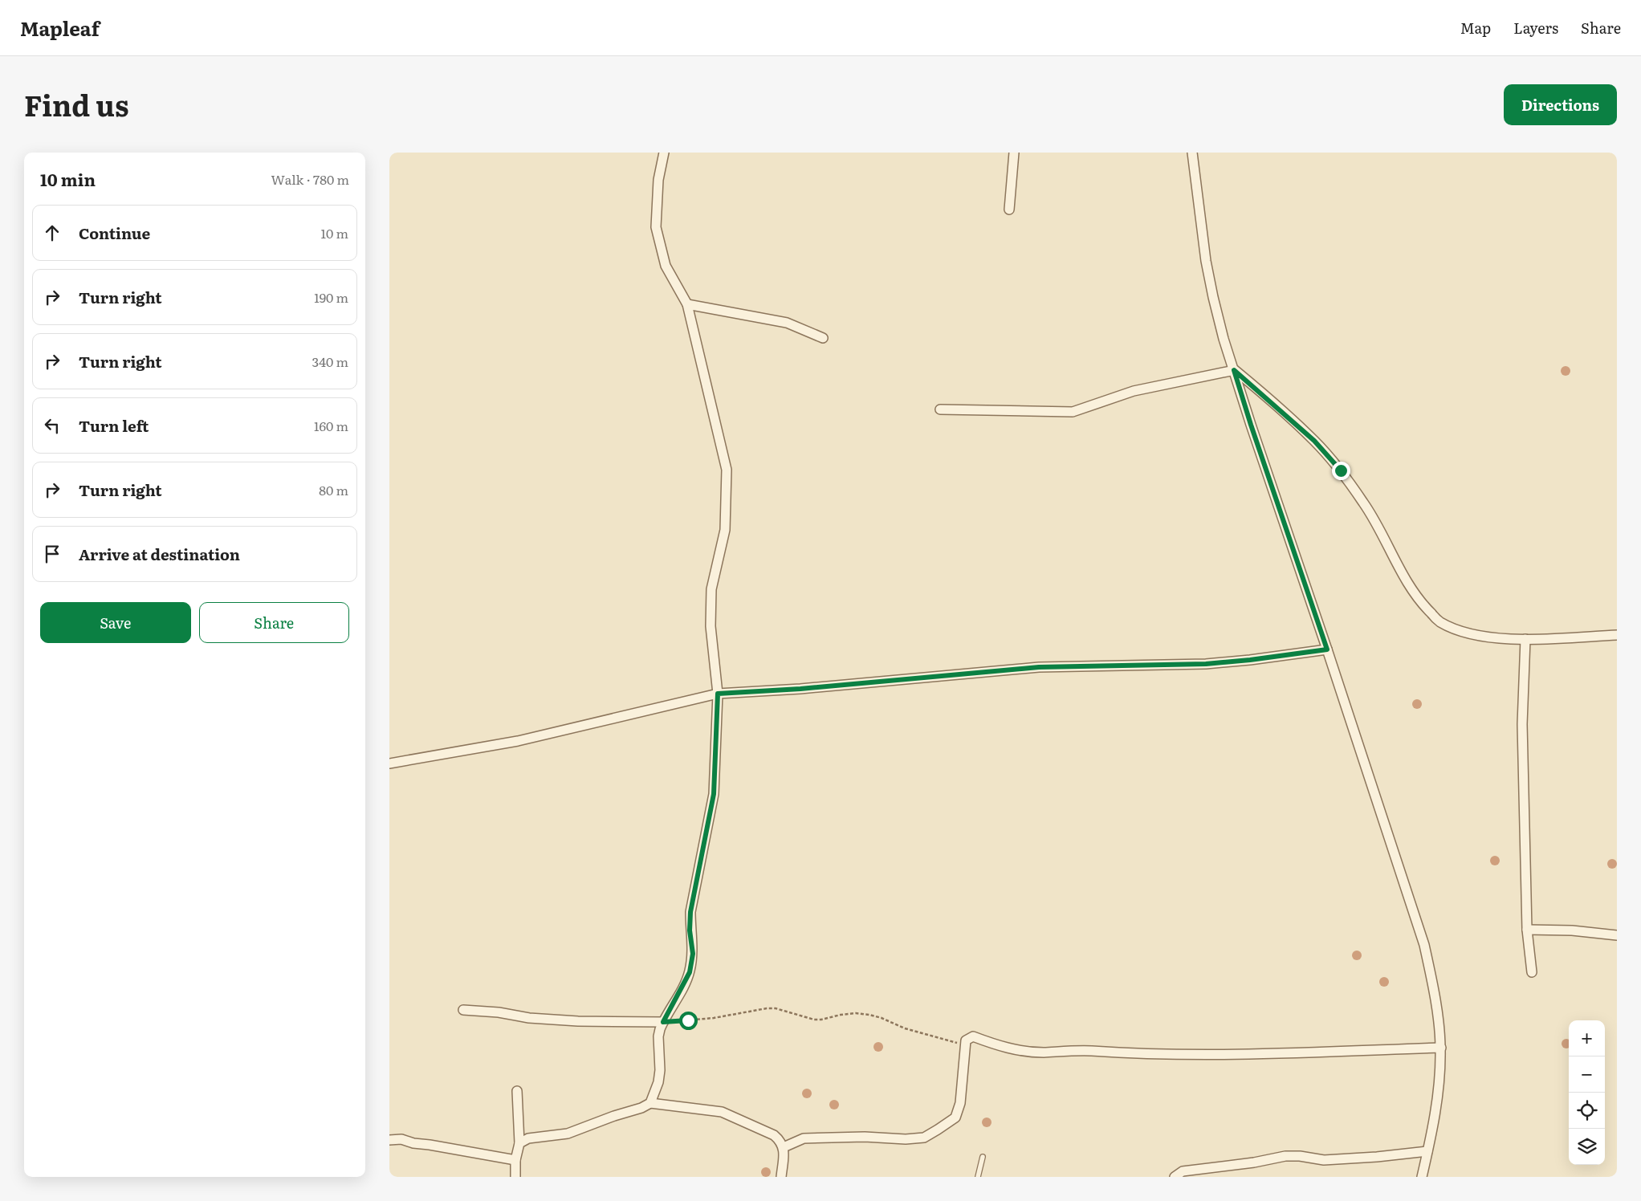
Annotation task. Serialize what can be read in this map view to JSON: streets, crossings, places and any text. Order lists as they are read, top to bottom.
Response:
{
  "page": {
    "header": "Mapleaf",
    "nav": ["Map", "Layers", "Share"],
    "title": "Find us",
    "buttons": [
      "Directions",
      ["Save", "Share"]
    ],
    "heading": ["10 min", "Walk · 780 m"],
    "list": [
      ["Continue", "10 m"],
      ["Turn right", "190 m"],
      ["Turn right", "340 m"],
      ["Turn left", "160 m"],
      ["Turn right", "80 m"],
      "Arrive at destination"
    ],
    "map_buttons": ["+", "−"]
  }
}
